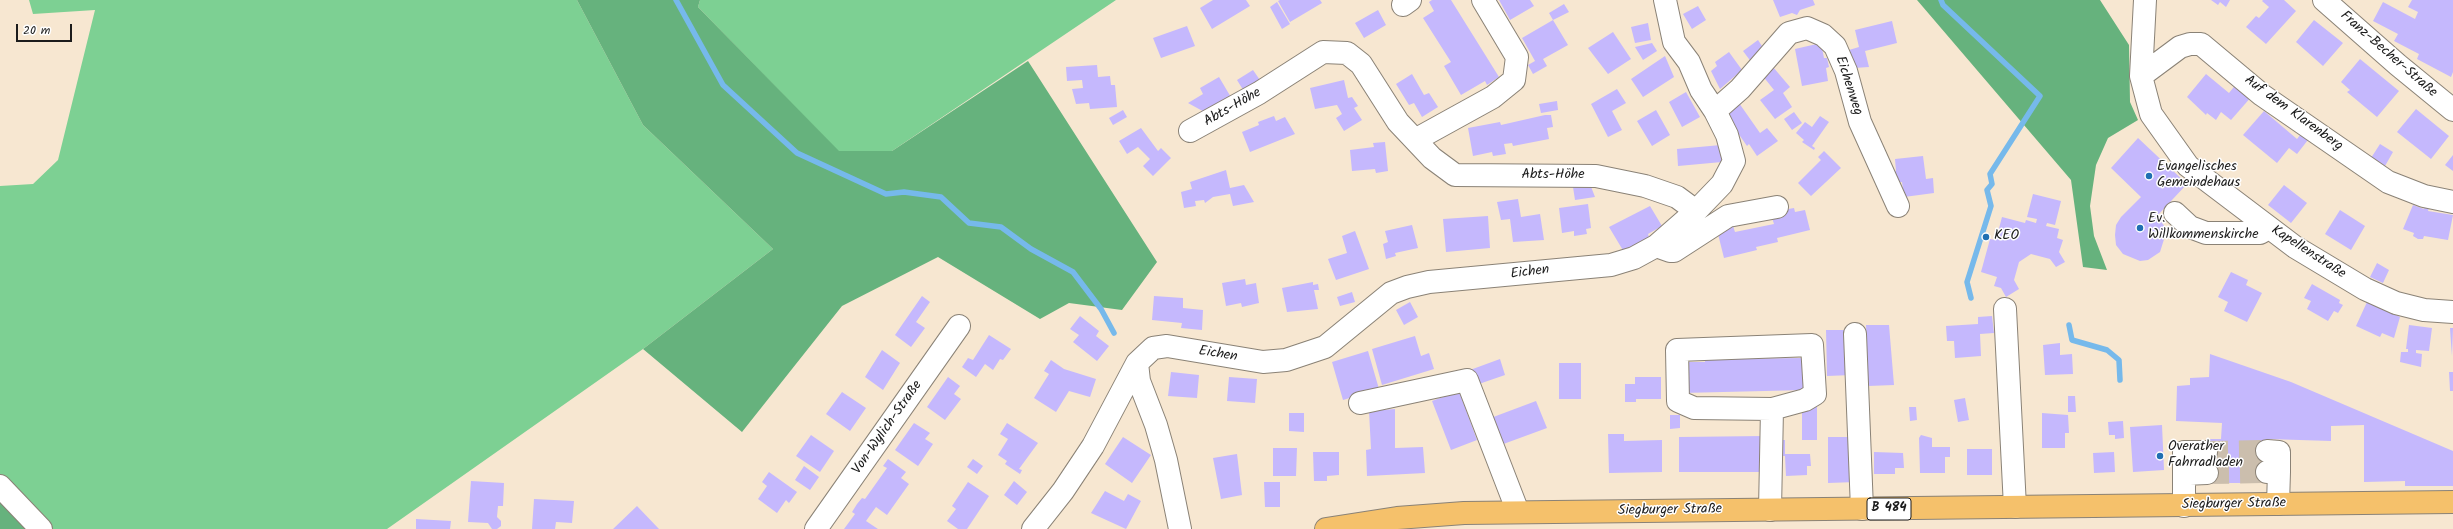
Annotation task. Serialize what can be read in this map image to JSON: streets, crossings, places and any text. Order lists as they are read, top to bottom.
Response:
{
  "streets": {
    "main road": ["Siegburger Straße", "B 484"],
    "street": [
      "Franz-Becher-Straße",
      "Eichenweg",
      "Abts-Höhe",
      "Auf dem Klarenberg",
      "Kapellenstraße",
      "Eichen",
      "Von-Wylich-Straße"
    ]
  },
  "crossings": [
    ["Eichenweg", "Eichen"],
    ["Abts-Höhe", "Eichen"],
    ["Auf dem Klarenberg", "Kapellenstraße"]
  ],
  "places": [
    "Evangelisches Gemeindehaus",
    "Ev. Willkommenskirche",
    "KEO",
    "Overather Fahrradladen"
  ],
  "scale_bar": "20 m"
}
